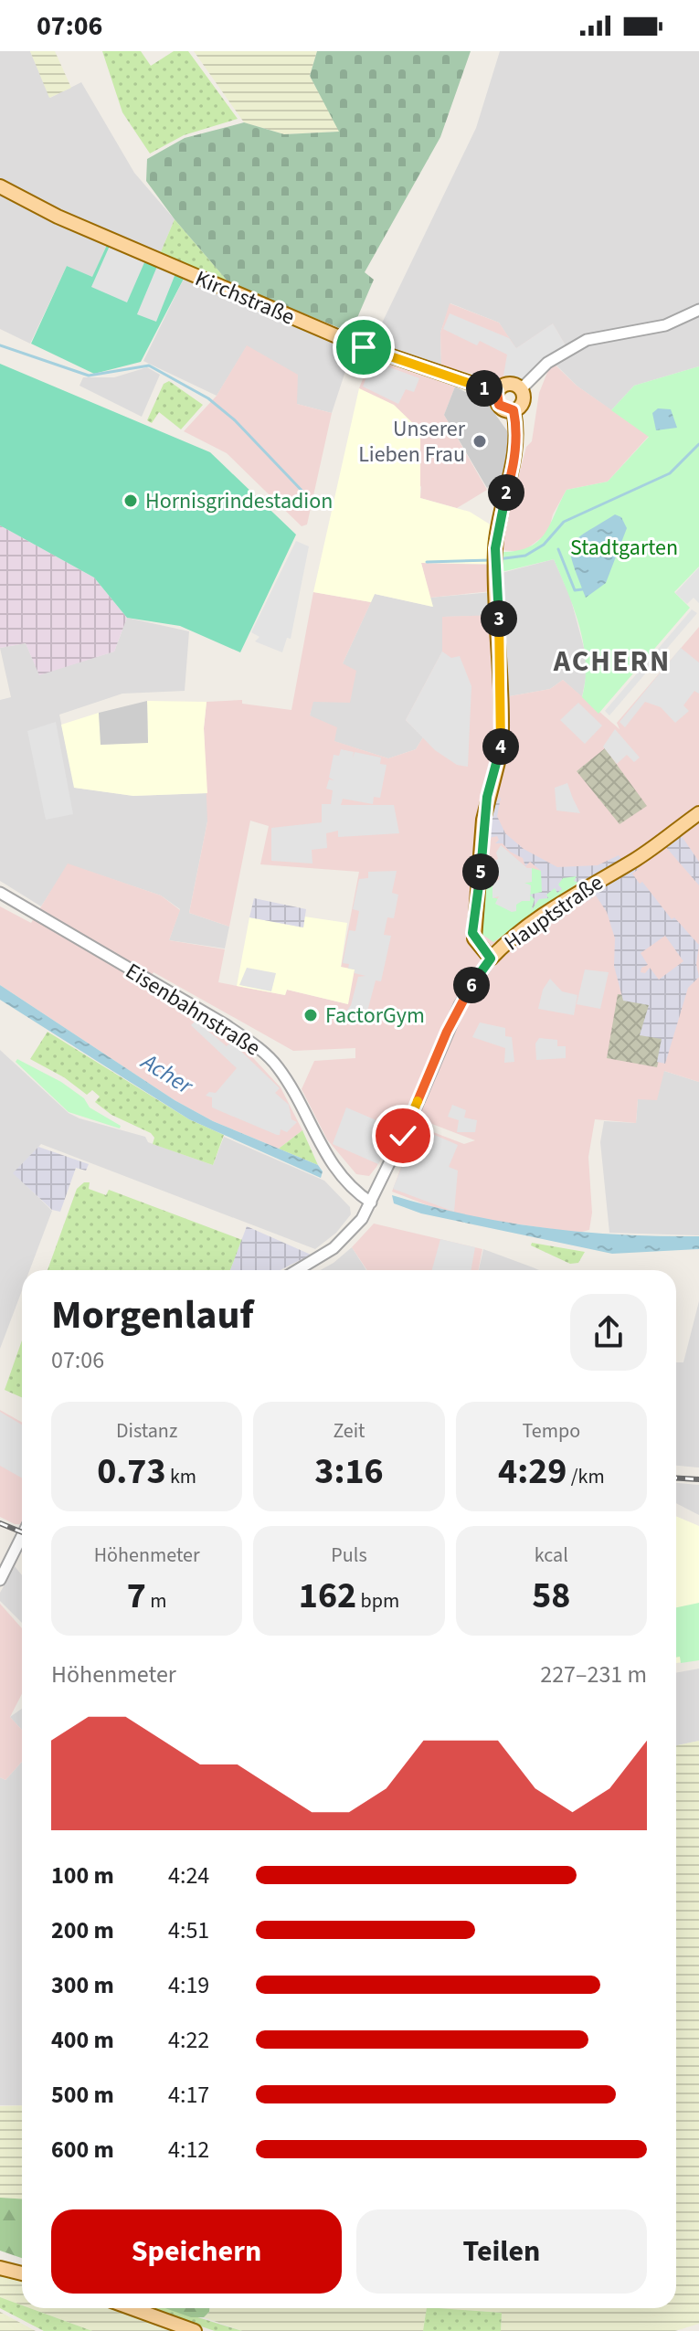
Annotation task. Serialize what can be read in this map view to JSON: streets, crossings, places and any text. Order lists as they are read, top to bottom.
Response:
{
  "streets": {
    "main road": ["Kirchstraße", "Hauptstraße"],
    "street": ["Eisenbahnstraße"]
  },
  "crossings": [
    ["Hauptstraße", "Eisenbahnstraße"]
  ],
  "districts": ["ACHERN"],
  "water": ["Acher"],
  "parks": ["Stadtgarten"],
  "places": ["Unserer Lieben Frau", "Hornisgrindestadion", "FactorGym"],
  "page": {
    "status": "07:06",
    "pins": [
      "1",
      "2",
      "3",
      "4",
      "5",
      "6"
    ],
    "heading": ["Morgenlauf", "07:06"],
    "stats": [
      ["Distanz", "0.73 km"],
      ["Zeit", "3:16"],
      ["Tempo", "4:29 /km"],
      ["Höhenmeter", "7 m"],
      ["Puls", "162 bpm"],
      ["kcal", "58"]
    ],
    "chart": ["Höhenmeter", "227–231 m"],
    "list": [
      {
        "name": "100 m",
        "note": "4:24"
      },
      {
        "name": "200 m",
        "note": "4:51"
      },
      {
        "name": "300 m",
        "note": "4:19"
      },
      {
        "name": "400 m",
        "note": "4:22"
      },
      {
        "name": "500 m",
        "note": "4:17"
      },
      {
        "name": "600 m",
        "note": "4:12"
      }
    ],
    "buttons": ["Speichern", "Teilen"]
  }
}
